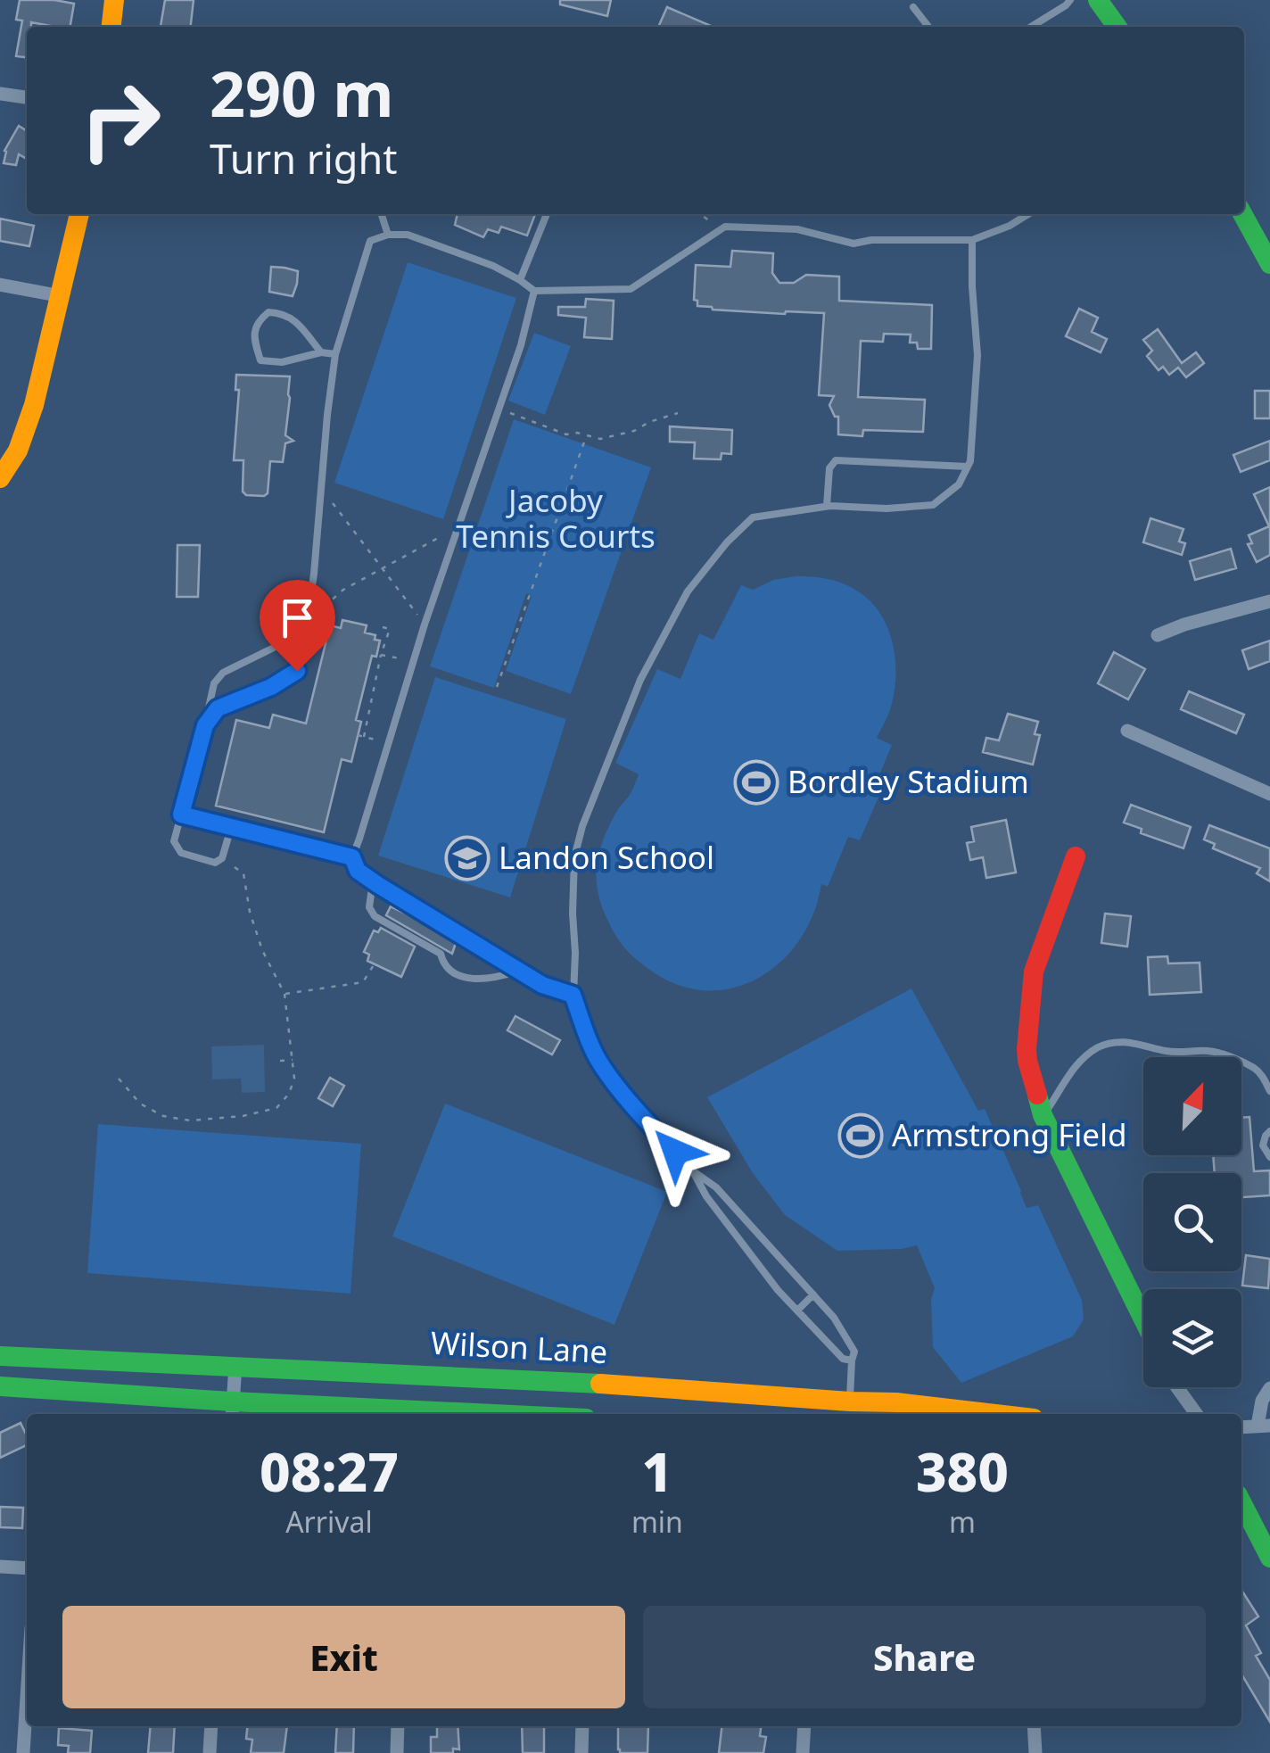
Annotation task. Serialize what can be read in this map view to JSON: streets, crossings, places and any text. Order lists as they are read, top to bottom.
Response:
{
  "streets": {
    "street": ["Wilson Lane"]
  },
  "parks": ["Jacoby Tennis Courts"],
  "places": {
    "sports": ["Bordley Stadium", "Armstrong Field"],
    "school or university": ["Landon School"]
  },
  "north": "top right",
  "page": {
    "turn": ["290 m", "Turn right"],
    "eta": [
      "08:27",
      "Arrival",
      "1",
      "min",
      "380",
      "m"
    ],
    "buttons": ["Exit", "Share"]
  }
}
